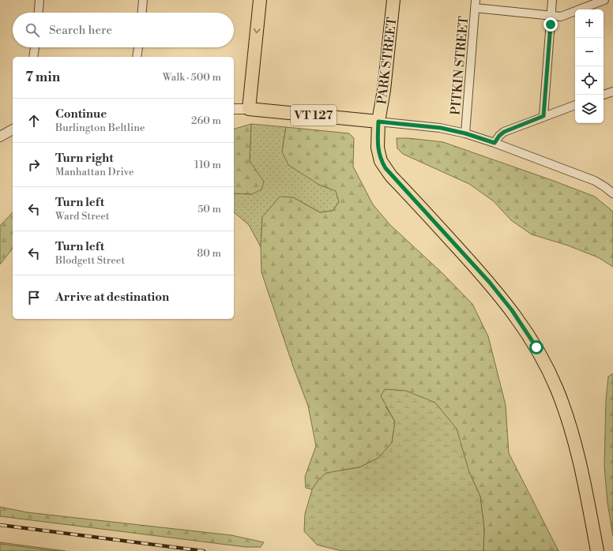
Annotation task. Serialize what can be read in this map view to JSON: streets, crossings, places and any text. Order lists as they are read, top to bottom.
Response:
{
  "streets": {
    "main road": ["PARK STREET", "VT 127"],
    "street": ["PITKIN STREET"]
  },
  "crossings": [
    ["PARK STREET", "VT 127"]
  ],
  "page": {
    "map_buttons": ["+", "−"],
    "search": "Search here",
    "heading": ["7 min", "Walk · 500 m"],
    "list": [
      ["Continue", "Burlington Beltline", "260 m"],
      ["Turn right", "Manhattan Drive", "110 m"],
      ["Turn left", "Ward Street", "50 m"],
      ["Turn left", "Blodgett Street", "80 m"],
      "Arrive at destination"
    ]
  }
}
